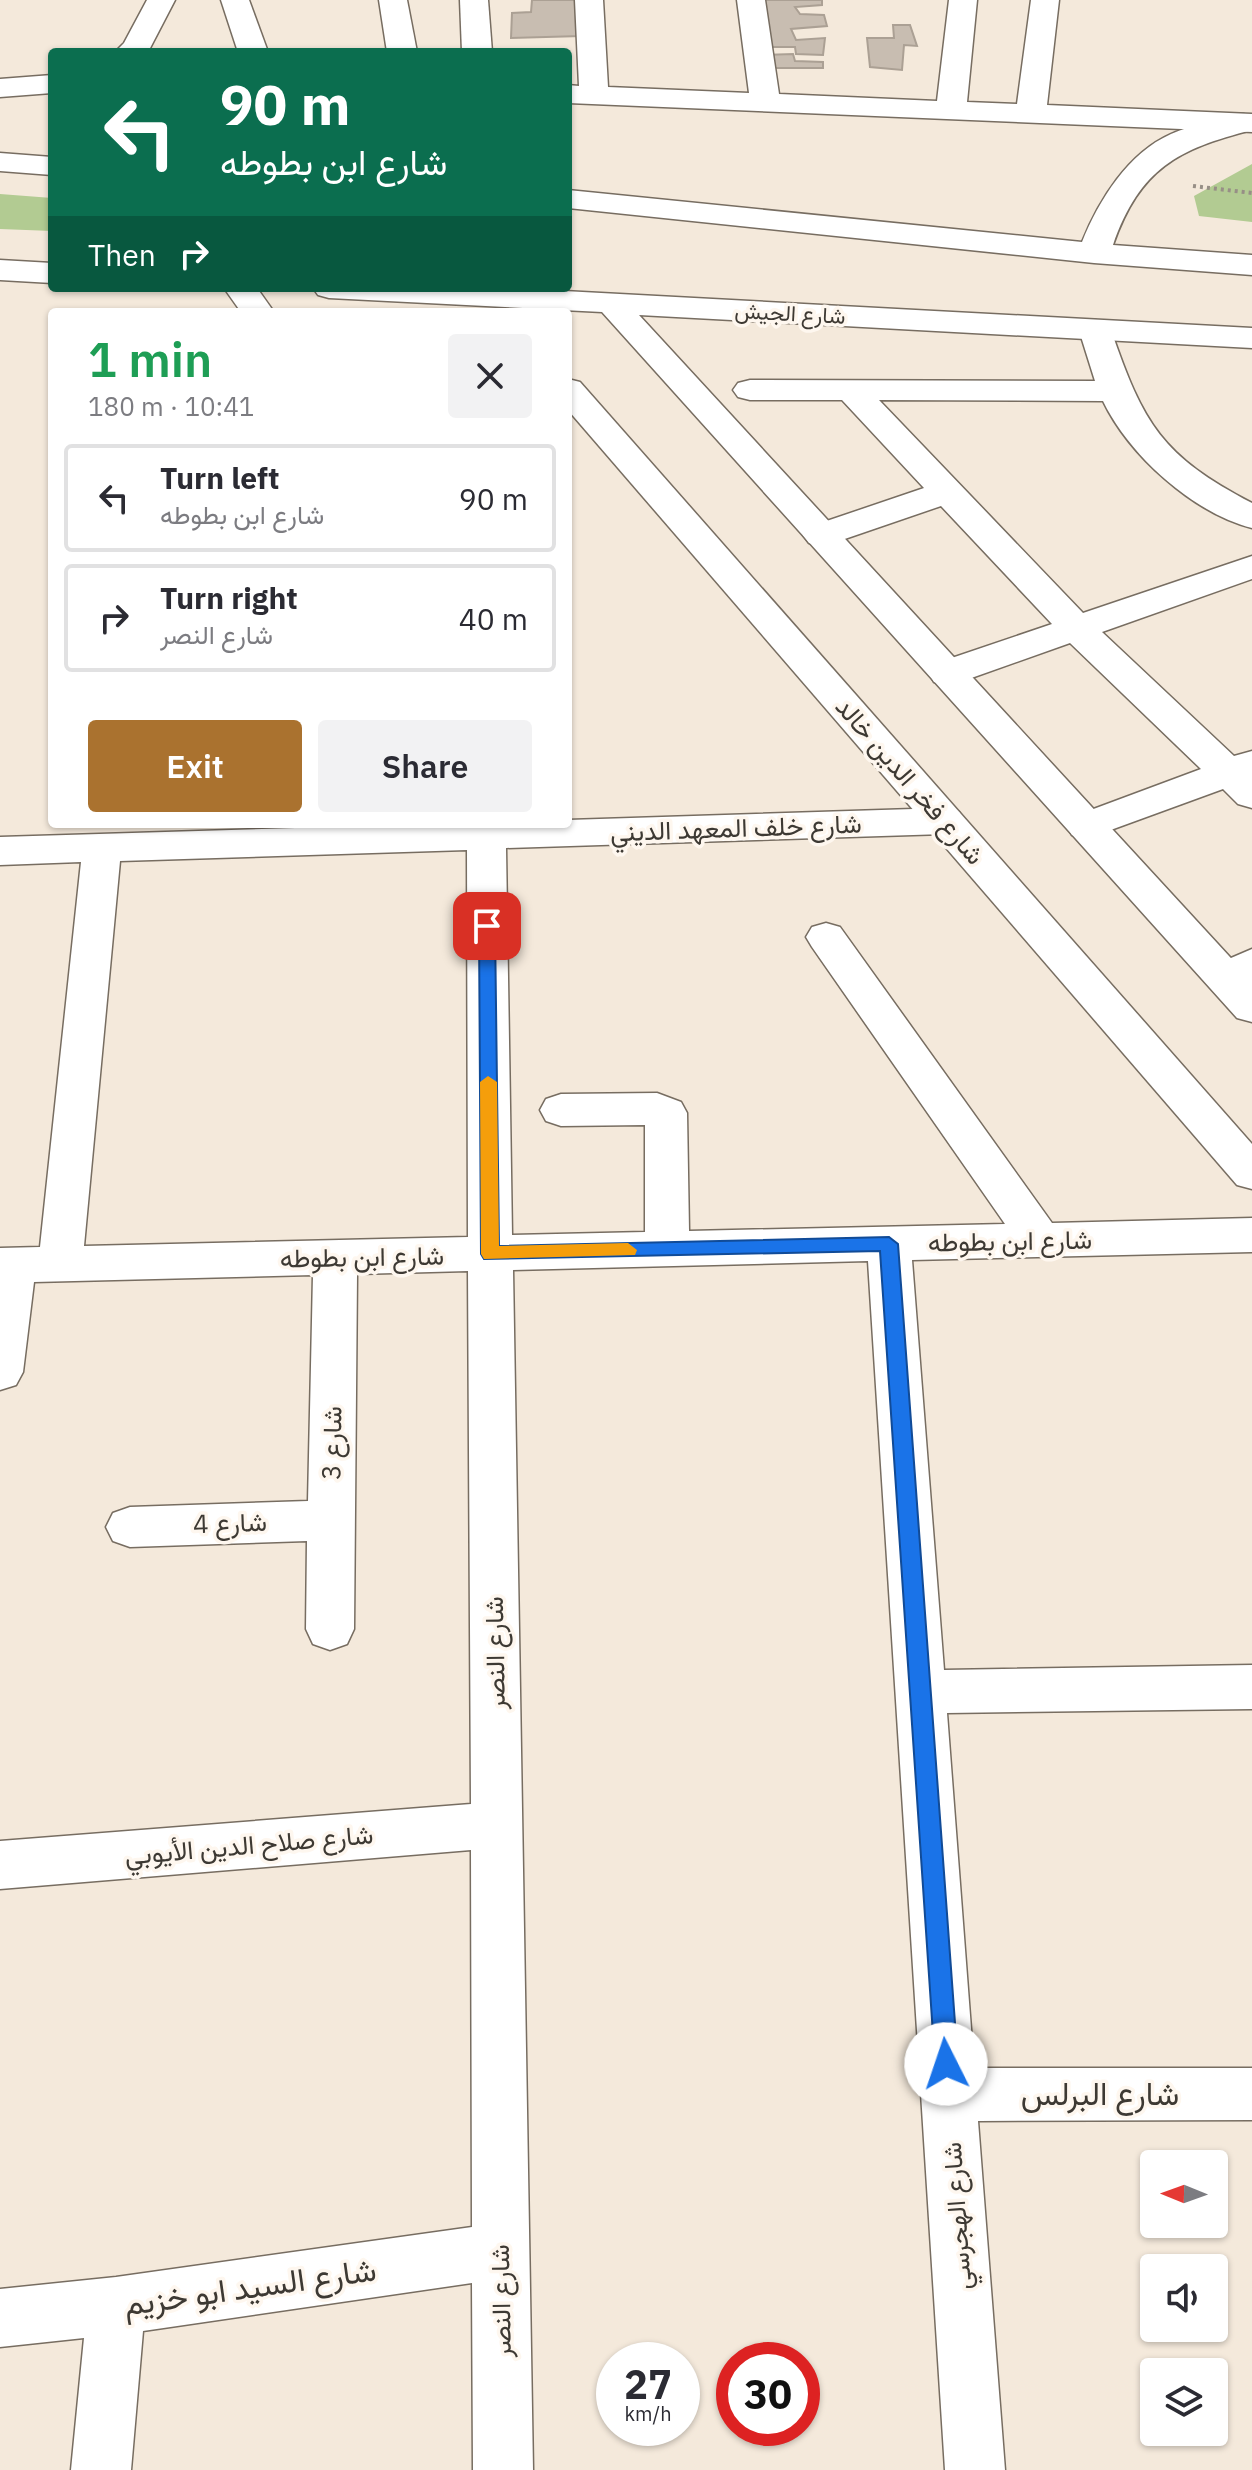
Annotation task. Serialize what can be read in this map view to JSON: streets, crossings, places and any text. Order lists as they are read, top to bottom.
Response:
{
  "streets": {
    "street": [
      "شارع الجيش",
      "شارع فخر الدين خالد",
      "شارع خلف المعهد الديني",
      "شارع ابن بطوطه",
      "شارع 3",
      "شارع 4",
      "شارع النصر",
      "شارع صلاح الدين الأيوبي",
      "شارع البرلس",
      "شارع الهجرسي",
      "شارع السيد ابو خزيم"
    ]
  },
  "crossings": [
    ["شارع فخر الدين خالد", "شارع خلف المعهد الديني"],
    ["شارع خلف المعهد الديني", "شارع النصر"],
    ["شارع ابن بطوطه", "شارع 3"],
    ["شارع ابن بطوطه", "شارع النصر"],
    ["شارع ابن بطوطه", "شارع الهجرسي"],
    ["شارع 3", "شارع 4"],
    ["شارع النصر", "شارع صلاح الدين الأيوبي"],
    ["شارع النصر", "شارع السيد ابو خزيم"],
    ["شارع البرلس", "شارع الهجرسي"]
  ],
  "north": "left",
  "page": {
    "turn": ["90 m", "شارع ابن بطوطه"],
    "then": "Then",
    "heading": ["1 min", "180 m · 10:41"],
    "list": [
      {
        "name": "Turn left",
        "note": "شارع ابن بطوطه",
        "value": "90 m"
      },
      {
        "name": "Turn right",
        "note": "شارع النصر",
        "value": "40 m"
      }
    ],
    "buttons": ["Exit", "Share"],
    "speed": "27 km/h",
    "limit": "30"
  }
}
